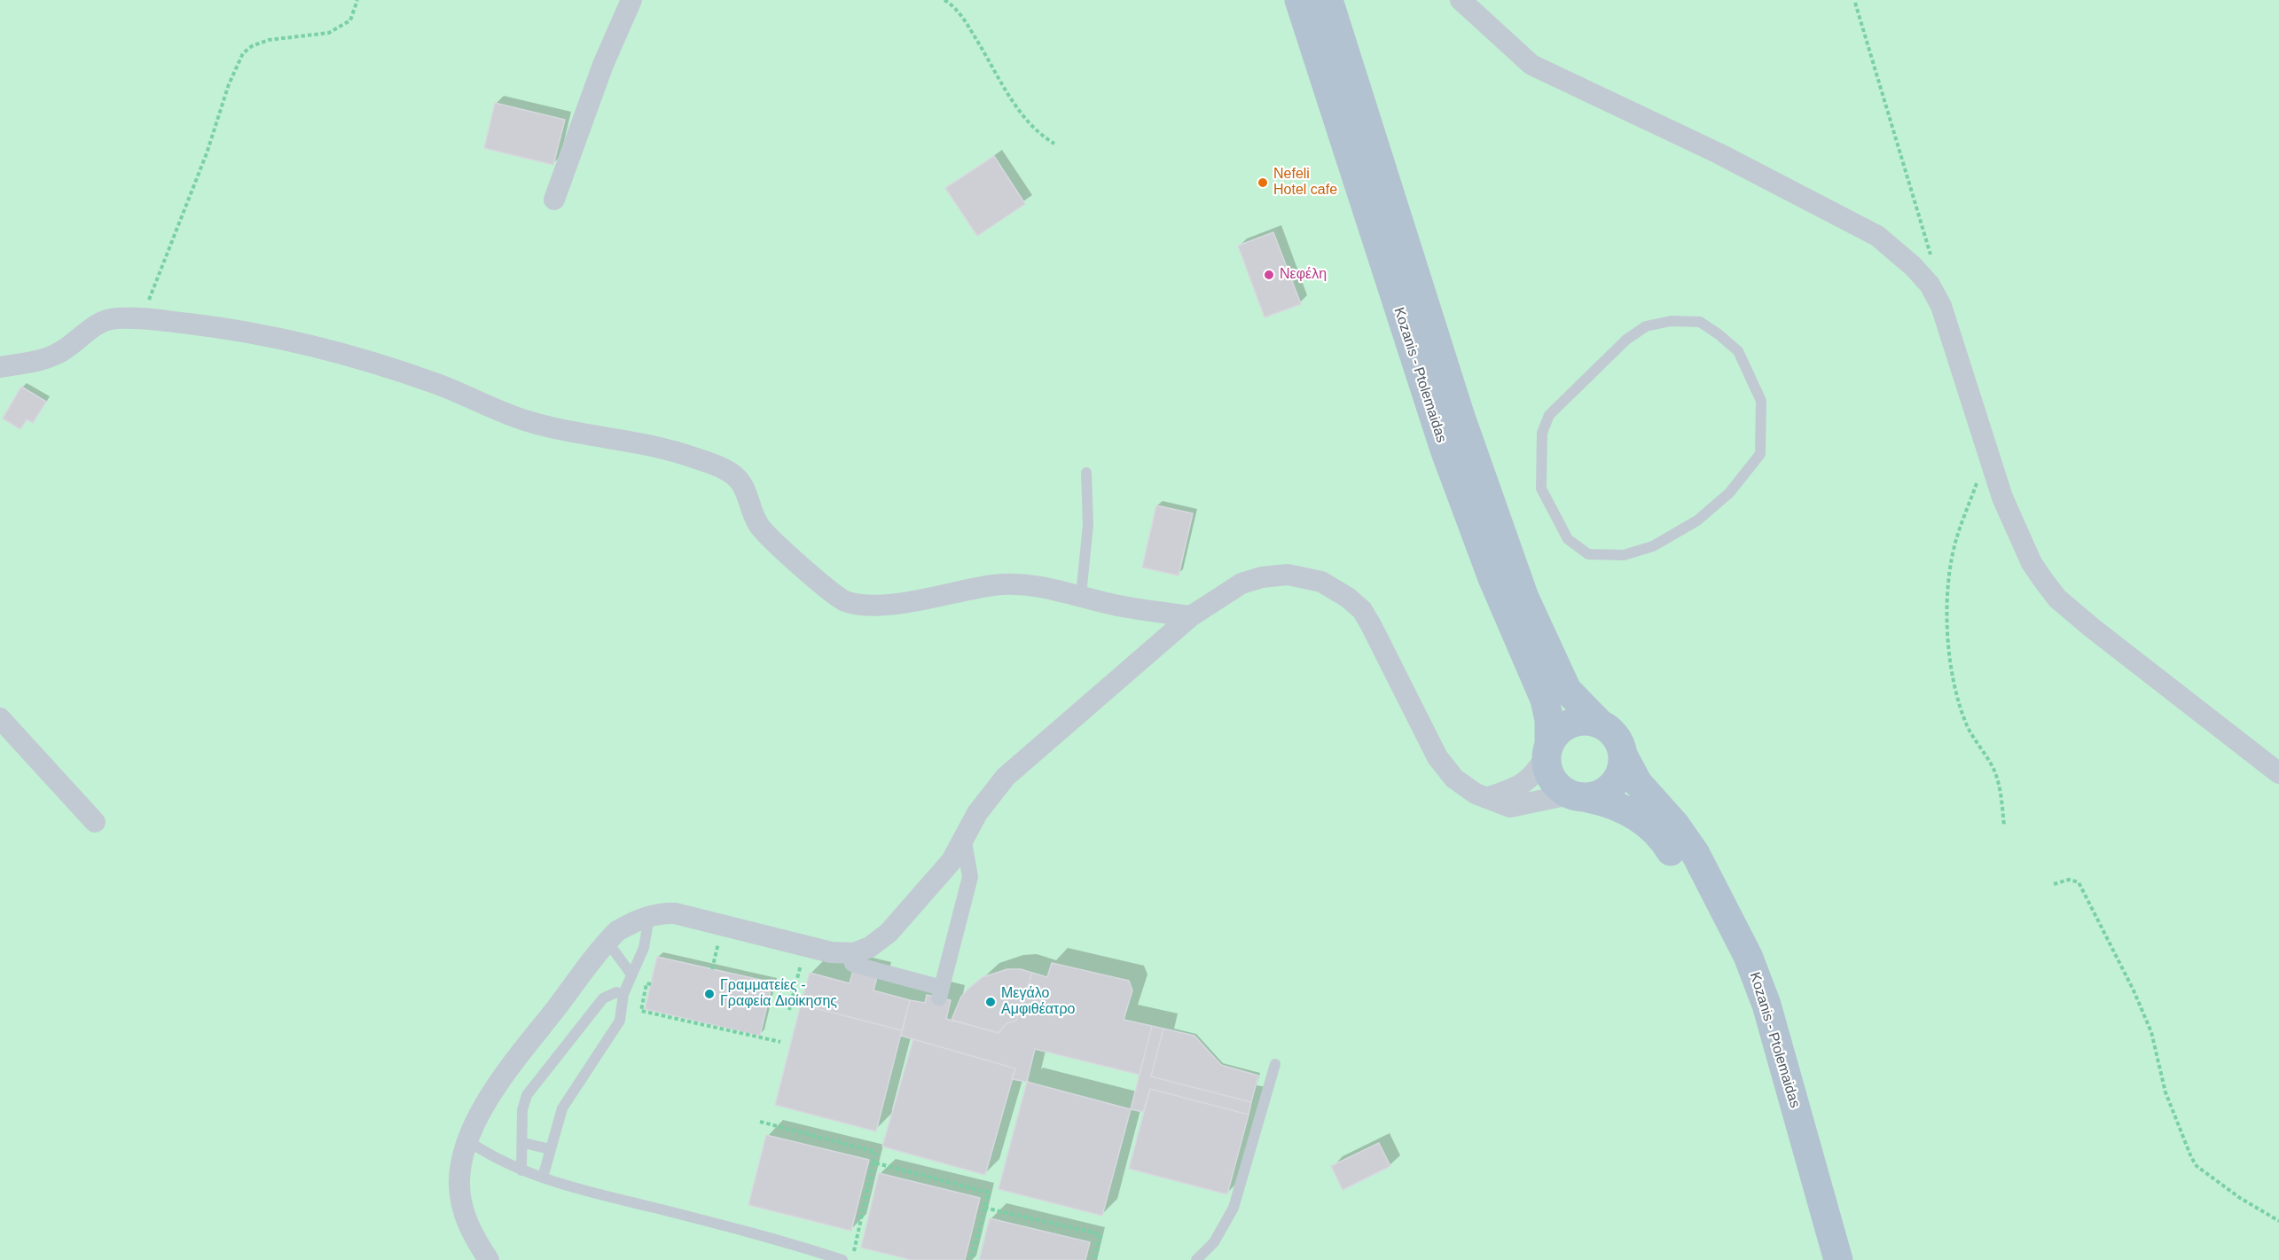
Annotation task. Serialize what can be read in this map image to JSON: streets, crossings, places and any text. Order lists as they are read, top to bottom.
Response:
{
  "streets": {
    "main road": ["Kozanis - Ptolemaidas"]
  },
  "places": [
    "Nefeli Hotel cafe",
    "Νεφέλη",
    "Γραμματείες - Γραφεία Διοίκησης",
    "Μεγάλο Αμφιθέατρο"
  ]
}
